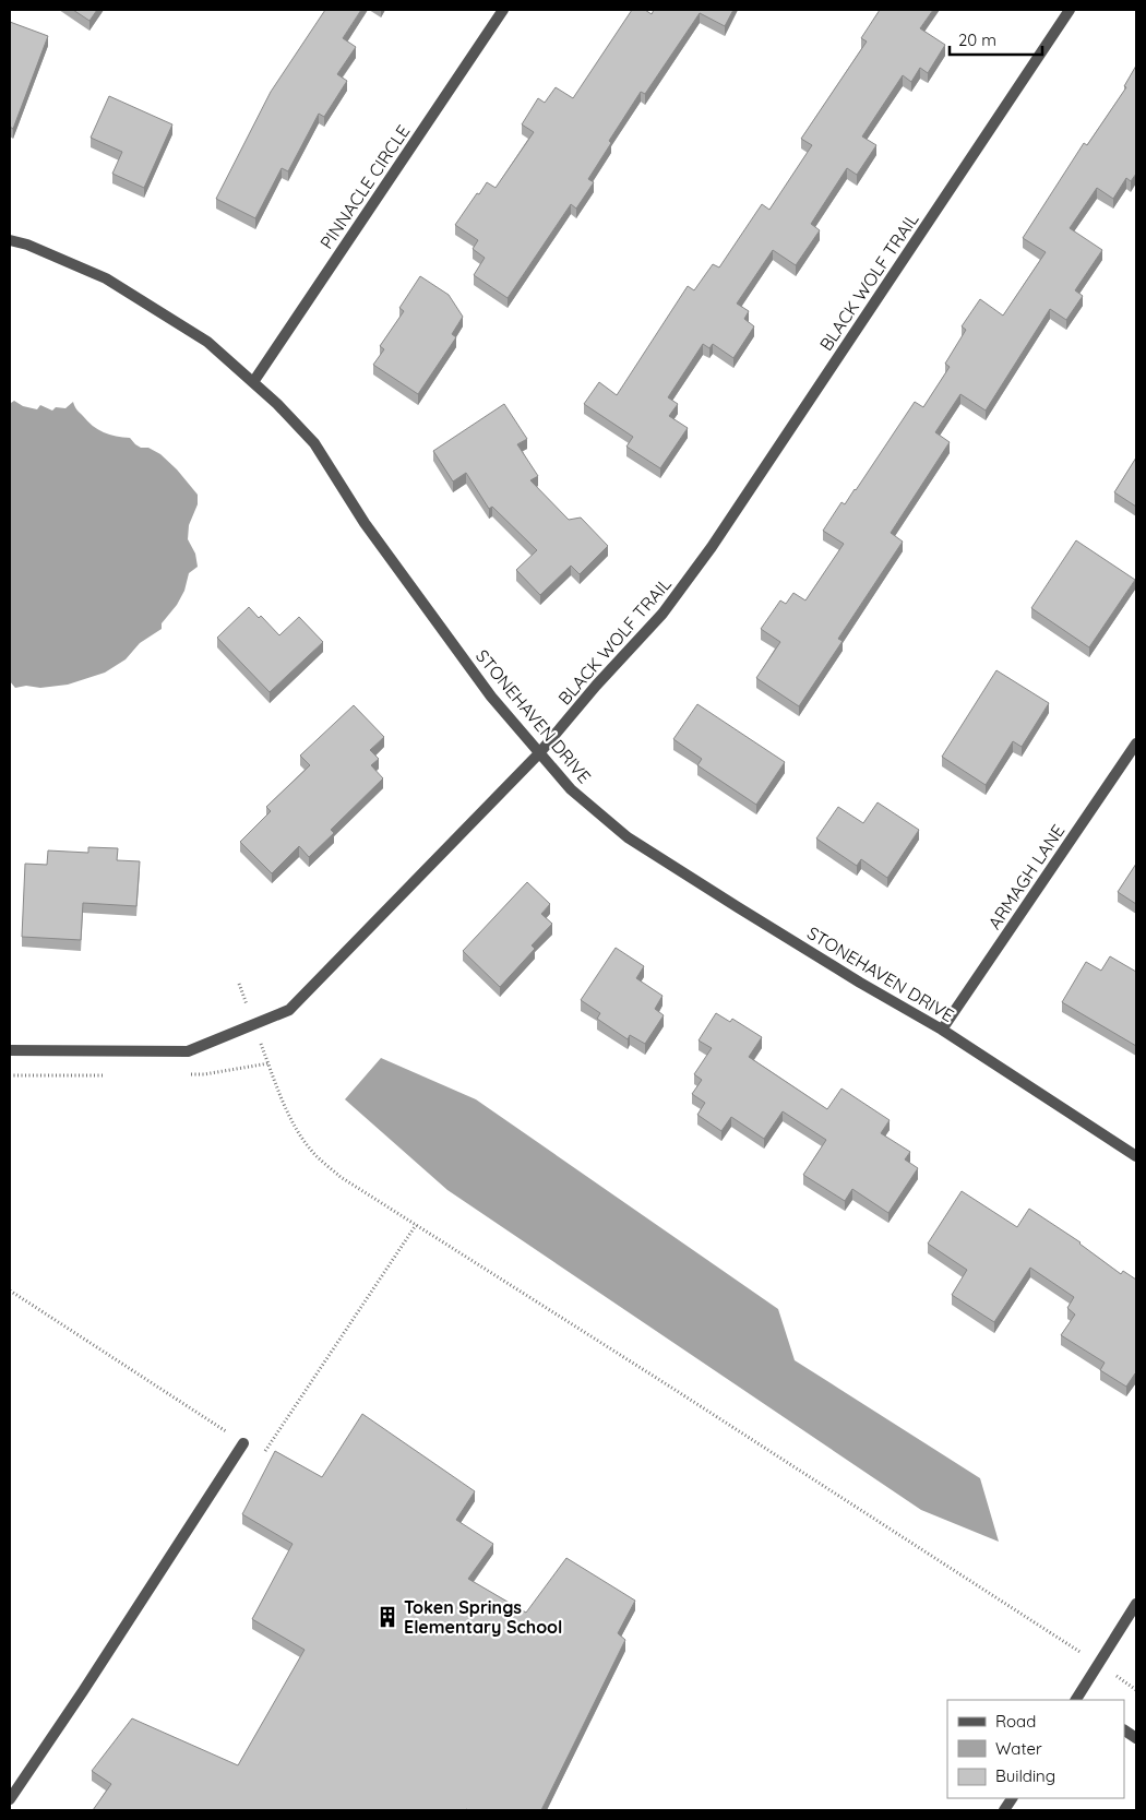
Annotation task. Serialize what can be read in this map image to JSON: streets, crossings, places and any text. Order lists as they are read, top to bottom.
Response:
{
  "streets": {
    "street": [
      "PINNACLE CIRCLE",
      "BLACK WOLF TRAIL",
      "STONEHAVEN DRIVE",
      "ARMAGH LANE"
    ]
  },
  "crossings": [
    ["PINNACLE CIRCLE", "STONEHAVEN DRIVE"],
    ["BLACK WOLF TRAIL", "STONEHAVEN DRIVE"],
    ["STONEHAVEN DRIVE", "ARMAGH LANE"]
  ],
  "places": {
    "building": ["Token Springs Elementary School"]
  },
  "legend": ["Road", "Water", "Building"],
  "scale_bar": "20 m"
}
